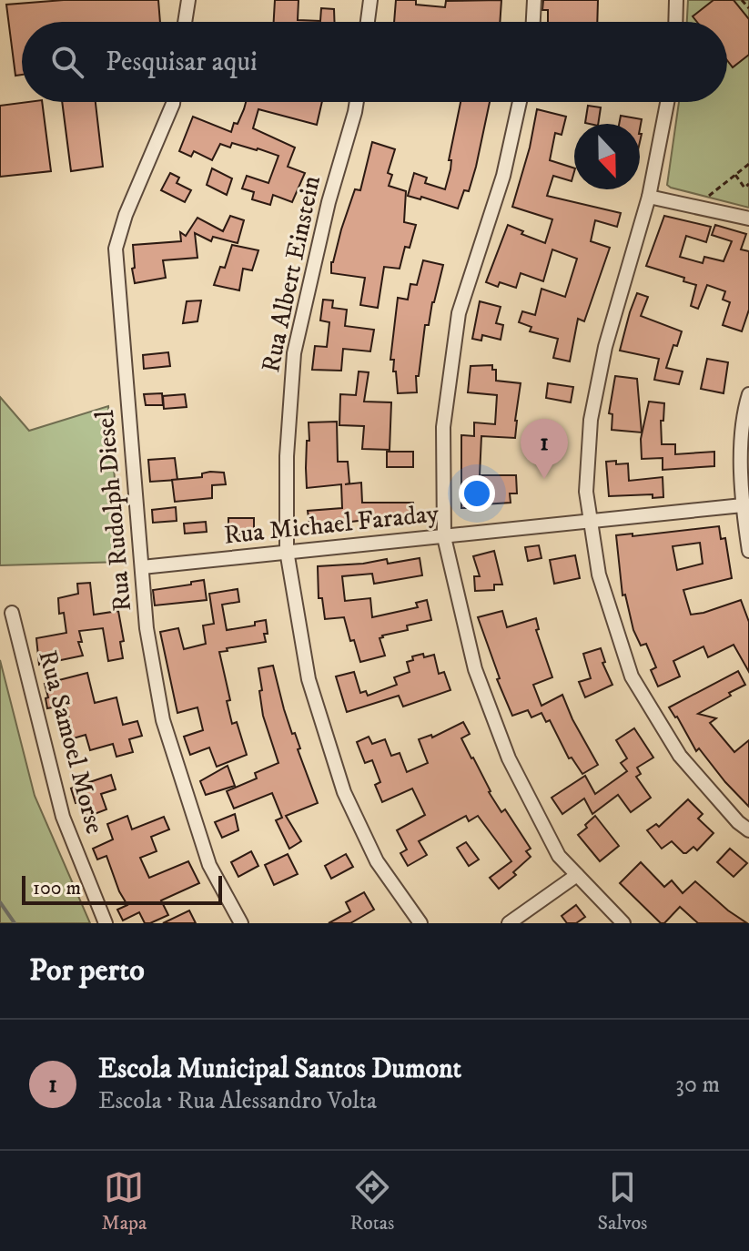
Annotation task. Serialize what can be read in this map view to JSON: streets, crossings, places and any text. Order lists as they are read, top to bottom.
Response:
{
  "streets": {
    "street": [
      "Rua Albert Einstein",
      "Rua Rudolph Diesel",
      "Rua Michael Faraday",
      "Rua Samoel Morse"
    ]
  },
  "crossings": [
    ["Rua Albert Einstein", "Rua Michael Faraday"],
    ["Rua Rudolph Diesel", "Rua Michael Faraday"]
  ],
  "scale_bar": "100 m",
  "north": "bottom",
  "page": {
    "search": "Pesquisar aqui",
    "pins": "1",
    "scale": "100 m",
    "heading": "Por perto",
    "list": [
      {
        "mark": "1",
        "name": "Escola Municipal Santos Dumont",
        "note": "Escola · Rua Alessandro Volta",
        "value": "30 m"
      }
    ],
    "nav": ["Mapa", "Rotas", "Salvos"]
  }
}
